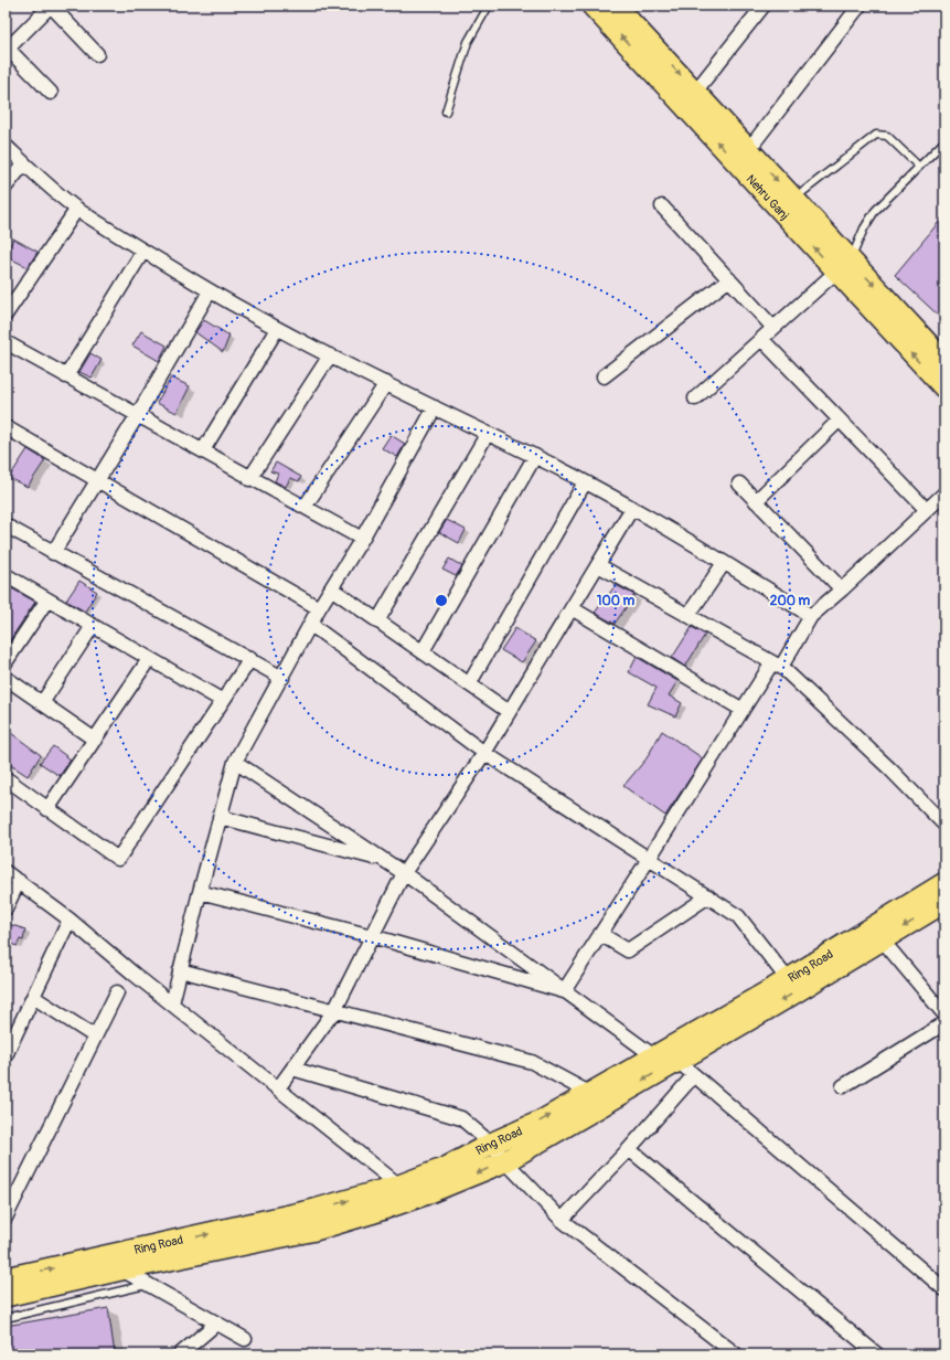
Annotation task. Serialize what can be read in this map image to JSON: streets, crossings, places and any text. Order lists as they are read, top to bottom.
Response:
{
  "streets": {
    "highway": ["Ring Road"],
    "main road": ["Nehru Ganj"]
  },
  "rings": ["100 m", "200 m"]
}
